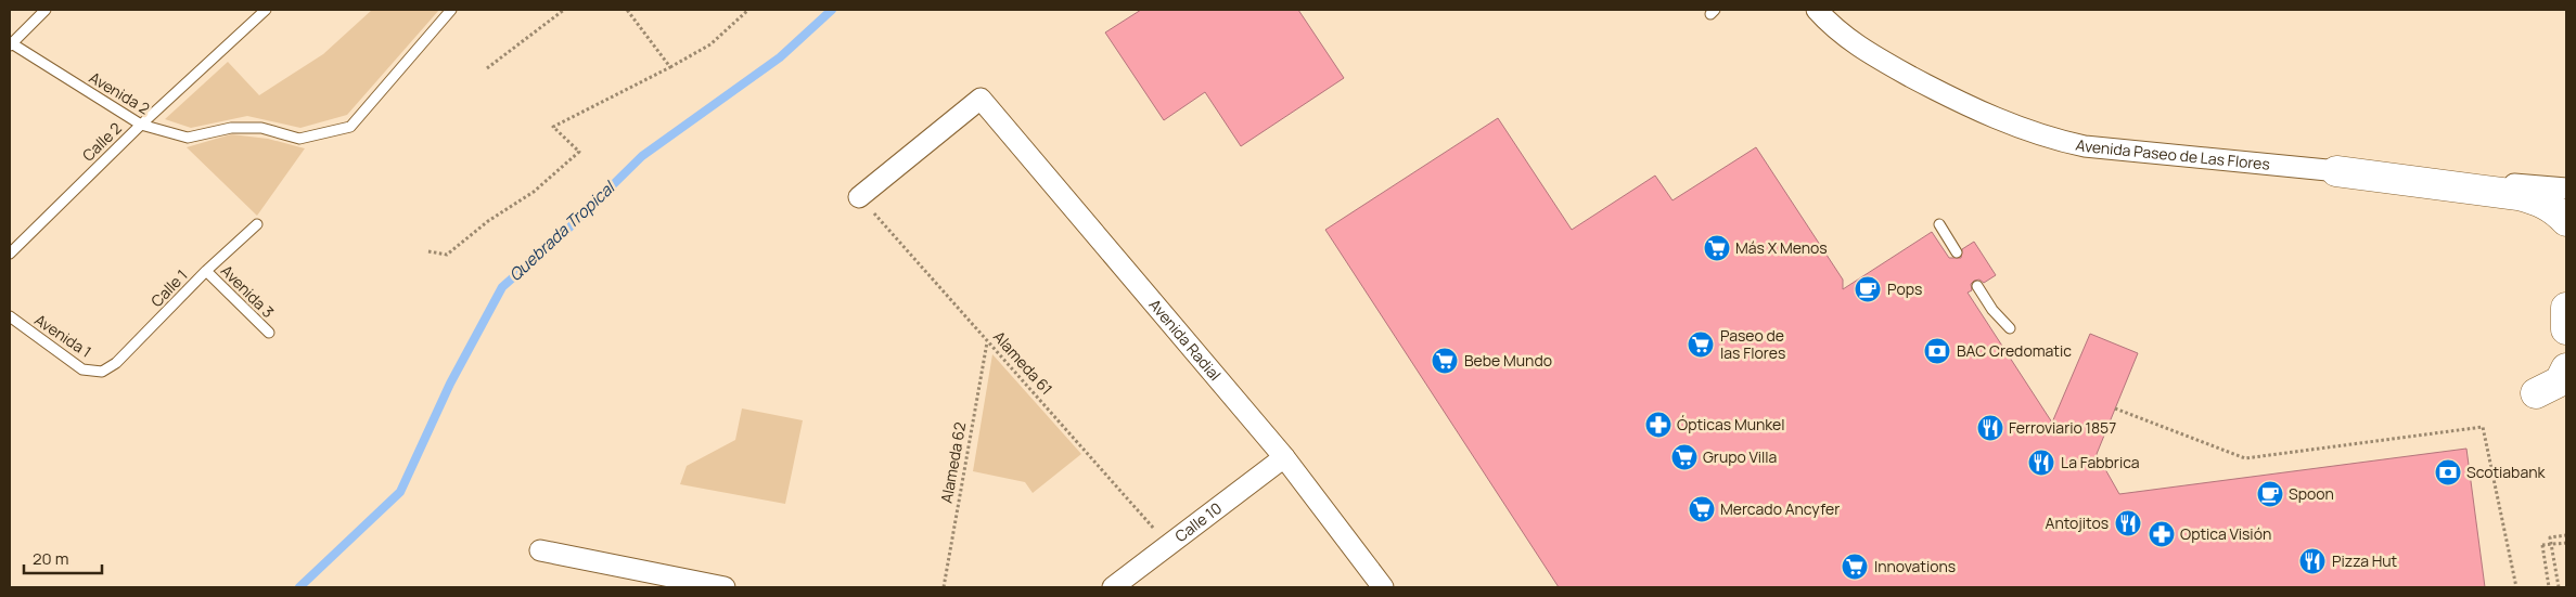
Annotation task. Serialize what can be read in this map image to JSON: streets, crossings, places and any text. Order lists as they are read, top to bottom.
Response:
{
  "streets": {
    "street": ["Avenida Paseo de Las Flores", "Avenida Radial", "Calle 10"],
    "lane": [
      "Avenida 2",
      "Calle 2",
      "Calle 1",
      "Avenida 3",
      "Avenida 1"
    ],
    "path": ["Alameda 61", "Alameda 62"]
  },
  "crossings": [
    ["Avenida 2", "Calle 2"],
    ["Calle 1", "Avenida 3"],
    ["Calle 1", "Avenida 1"],
    ["Avenida Radial", "Alameda 61"],
    ["Avenida Radial", "Calle 10"],
    ["Alameda 61", "Alameda 62"],
    ["Alameda 61", "Calle 10"]
  ],
  "water": ["Quebrada Tropical"],
  "places": {
    "supermarket": [
      "Más X Menos",
      "Paseo de las Flores",
      "Bebe Mundo",
      "Grupo Villa",
      "Mercado Ancyfer",
      "Innovations"
    ],
    "cafe": ["Pops", "Spoon"],
    "bank": ["BAC Credomatic", "Scotiabank"],
    "pharmacy": ["Ópticas Munkel", "Optica Visión"],
    "restaurant": [
      "Ferroviario 1857",
      "La Fabbrica",
      "Antojitos",
      "Pizza Hut"
    ]
  },
  "scale_bar": "20 m"
}
